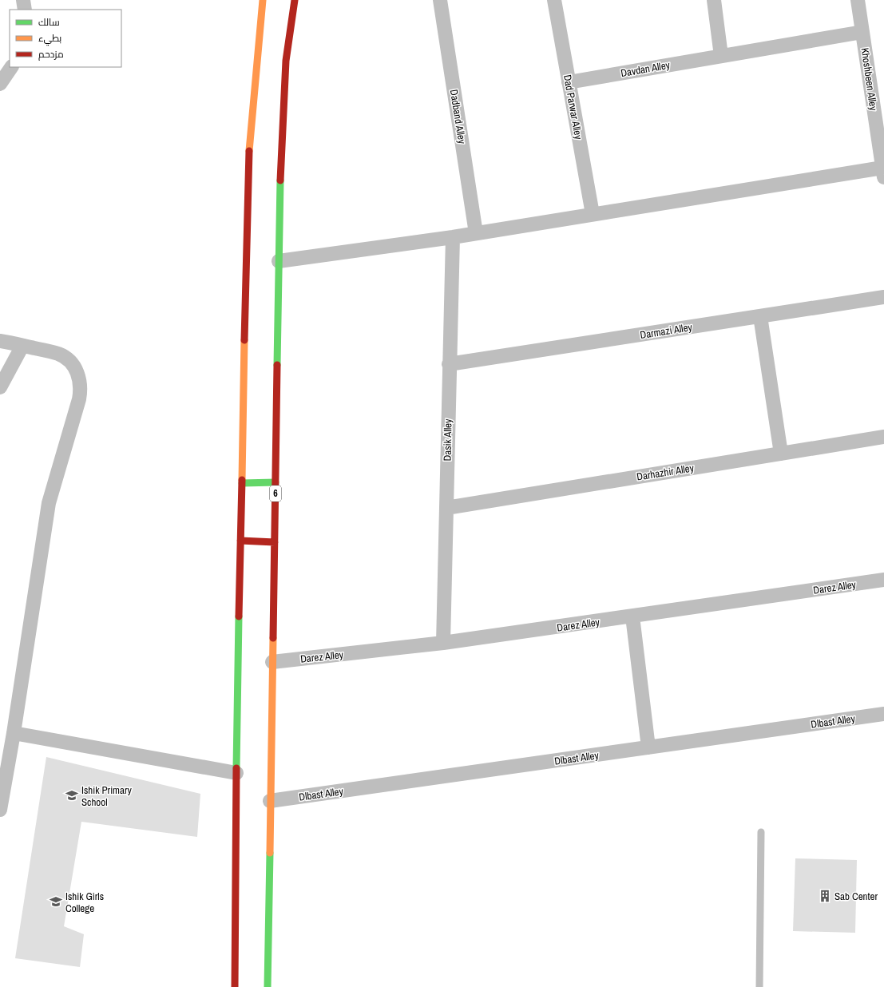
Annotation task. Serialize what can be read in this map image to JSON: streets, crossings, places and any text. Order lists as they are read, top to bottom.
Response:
{
  "streets": {
    "main road": ["6"],
    "street": [
      "Davdan Alley",
      "Khoshbeen Alley",
      "Dad Parwar Alley",
      "Dadband Alley",
      "Darmazi Alley",
      "Dasik Alley",
      "Darhazhir Alley",
      "Darez Alley",
      "Dlbast Alley"
    ]
  },
  "crossings": [
    ["Davdan Alley", "Khoshbeen Alley"],
    ["Davdan Alley", "Dad Parwar Alley"],
    ["Darmazi Alley", "Dasik Alley"],
    ["Dasik Alley", "Darhazhir Alley"],
    ["Dasik Alley", "Darez Alley"],
    ["6", "Darez Alley"],
    ["6", "Dlbast Alley"]
  ],
  "places": {
    "school or university": ["Ishik Primary School", "Ishik Girls College"],
    "building": ["Sab Center"]
  },
  "legend": ["سالك", "بطيء", "مزدحم"]
}
